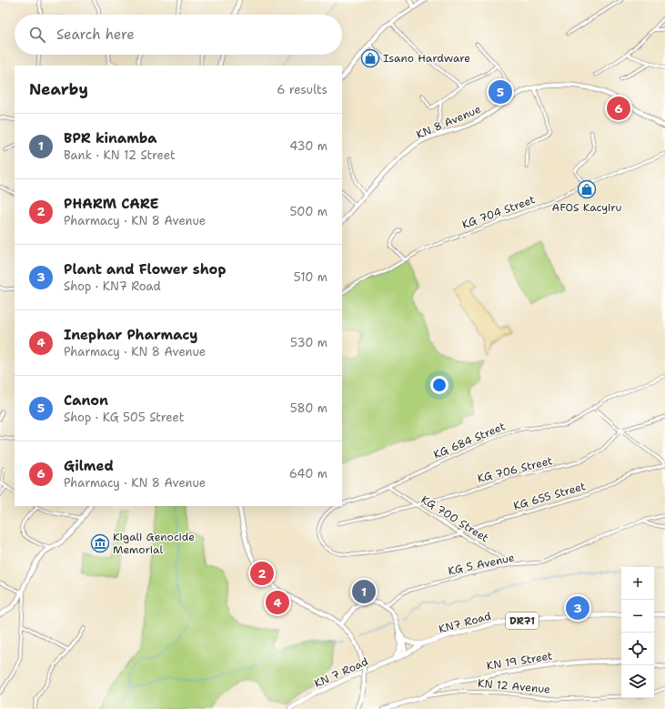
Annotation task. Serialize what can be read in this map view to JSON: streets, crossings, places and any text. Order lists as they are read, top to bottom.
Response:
{
  "streets": {
    "main road": [
      "KN 8 Avenue",
      "DR71",
      "KN7 Road",
      "KN 19 Street",
      "KN 7 Road",
      "KN 12 Avenue"
    ],
    "street": [
      "KG 704 Street",
      "KG 684 Street",
      "KG 706 Street",
      "KG 655 Street",
      "KG 700 Street",
      "KG 5 Avenue"
    ]
  },
  "crossings": [
    ["KG 684 Street", "KG 700 Street"],
    ["KG 706 Street", "KG 700 Street"],
    ["KG 655 Street", "KG 700 Street"],
    ["KG 700 Street", "KG 5 Avenue"],
    ["KN7 Road", "KN 7 Road"],
    ["KN 19 Street", "KN 12 Avenue"]
  ],
  "places": {
    "shop": ["Isano Hardware", "AFOS Kacyiru"],
    "museum": ["Kigali Genocide Memorial"]
  },
  "page": {
    "search": "Search here",
    "heading": ["Nearby", "6 results"],
    "pins": [
      "5",
      "6",
      "2",
      "1",
      "4",
      "3"
    ],
    "list": [
      {
        "mark": "1",
        "name": "BPR kinamba",
        "note": "Bank · KN 12 Street",
        "value": "430 m"
      },
      {
        "mark": "2",
        "name": "PHARM CARE",
        "note": "Pharmacy · KN 8 Avenue",
        "value": "500 m"
      },
      {
        "mark": "3",
        "name": "Plant and Flower shop",
        "note": "Shop · KN7 Road",
        "value": "510 m"
      },
      {
        "mark": "4",
        "name": "Inephar Pharmacy",
        "note": "Pharmacy · KN 8 Avenue",
        "value": "530 m"
      },
      {
        "mark": "5",
        "name": "Canon",
        "note": "Shop · KG 505 Street",
        "value": "580 m"
      },
      {
        "mark": "6",
        "name": "Gilmed",
        "note": "Pharmacy · KN 8 Avenue",
        "value": "640 m"
      }
    ],
    "map_buttons": ["+", "−"]
  }
}
